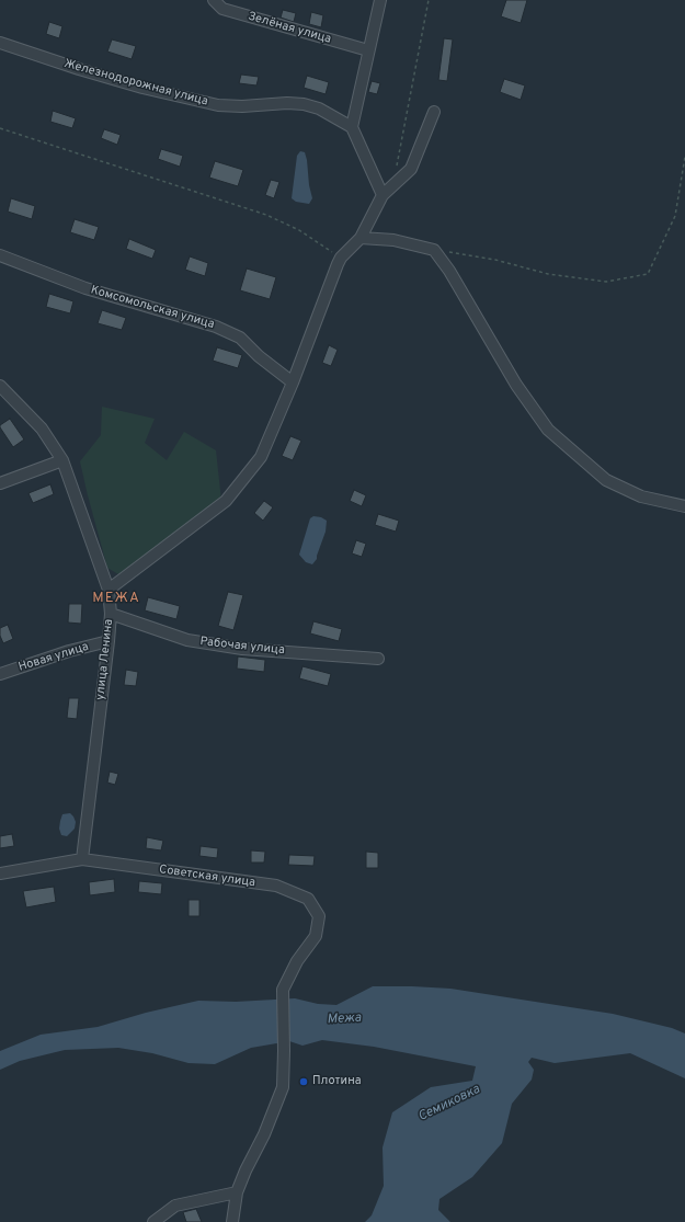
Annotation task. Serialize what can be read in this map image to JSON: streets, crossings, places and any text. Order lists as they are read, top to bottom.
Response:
{
  "streets": {
    "street": [
      "Зелёная улица",
      "Железнодорожная улица",
      "Комсомольская улица",
      "Рабочая улица",
      "Новая улица",
      "улица Ленина",
      "Советская улица"
    ]
  },
  "crossings": [
    ["Рабочая улица", "улица Ленина"],
    ["Новая улица", "улица Ленина"],
    ["улица Ленина", "Советская улица"]
  ],
  "districts": ["МЕЖА"],
  "water": ["Межа", "Семиковка"],
  "places": ["Плотина"]
}
